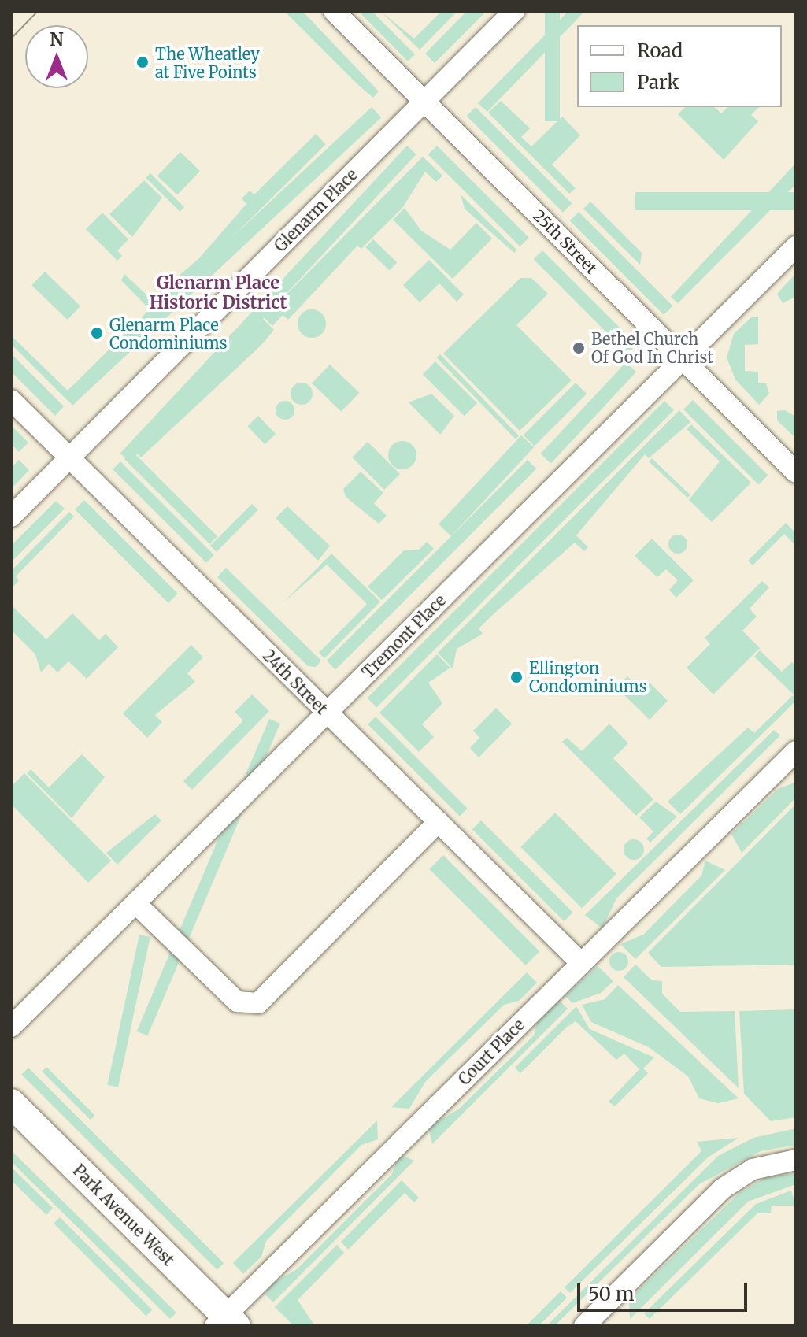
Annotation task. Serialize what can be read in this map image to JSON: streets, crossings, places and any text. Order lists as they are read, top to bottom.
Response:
{
  "streets": {
    "main road": ["Park Avenue West"],
    "street": [
      "Glenarm Place",
      "25th Street",
      "Tremont Place",
      "24th Street",
      "Court Place"
    ]
  },
  "crossings": [
    ["Glenarm Place", "25th Street"],
    ["Glenarm Place", "24th Street"],
    ["25th Street", "Tremont Place"],
    ["Tremont Place", "24th Street"],
    ["24th Street", "Court Place"],
    ["Court Place", "Park Avenue West"]
  ],
  "districts": ["Glenarm Place Historic District"],
  "places": [
    "The Wheatley at Five Points",
    "Glenarm Place Condominiums",
    "Bethel Church Of God In Christ",
    "Ellington Condominiums"
  ],
  "legend": ["Road", "Park"],
  "scale_bar": "50 m",
  "north": "top"
}
